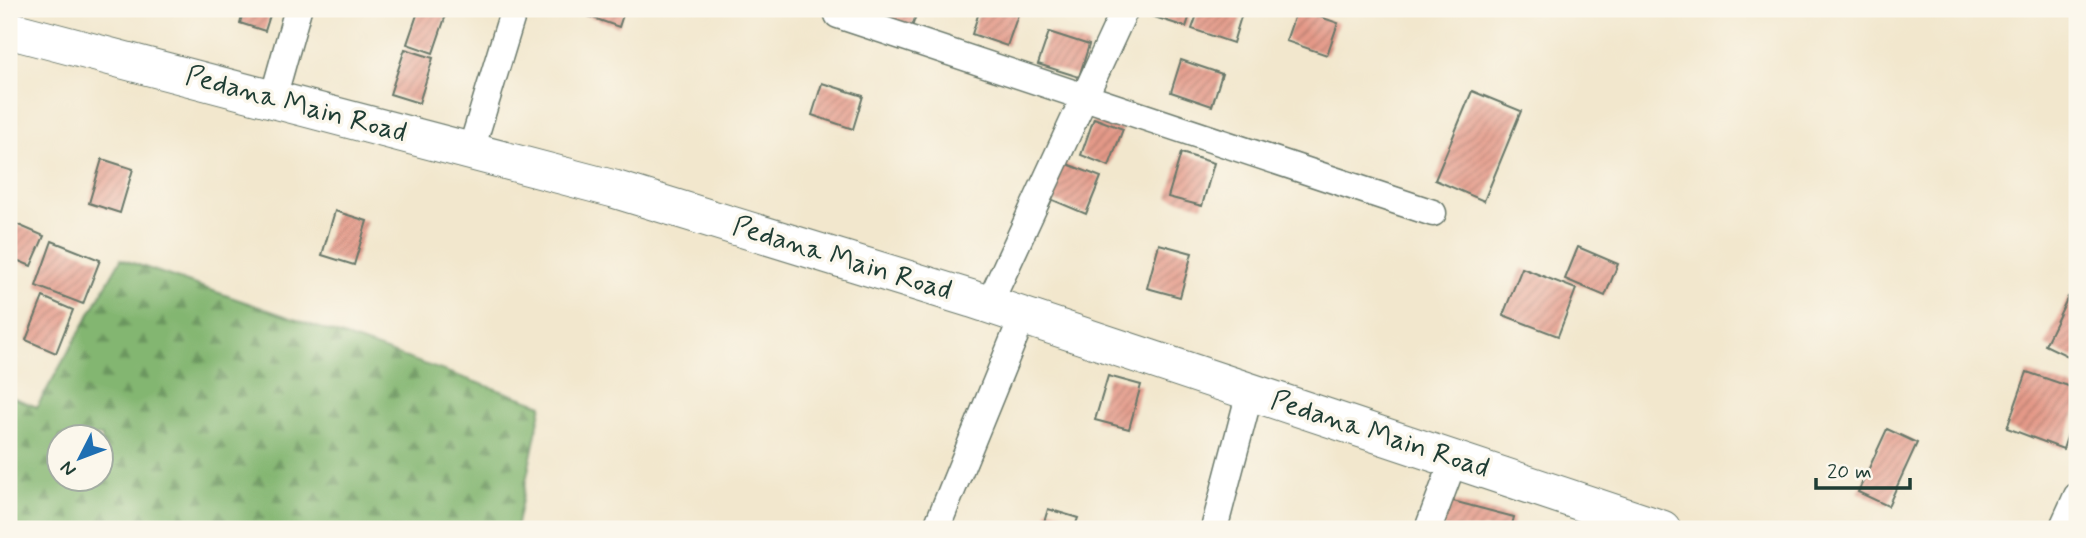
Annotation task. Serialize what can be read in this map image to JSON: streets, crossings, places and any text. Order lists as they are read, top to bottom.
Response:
{
  "streets": {
    "main road": ["Pedana Main Road"]
  },
  "scale_bar": "20 m",
  "north": "bottom left"
}
